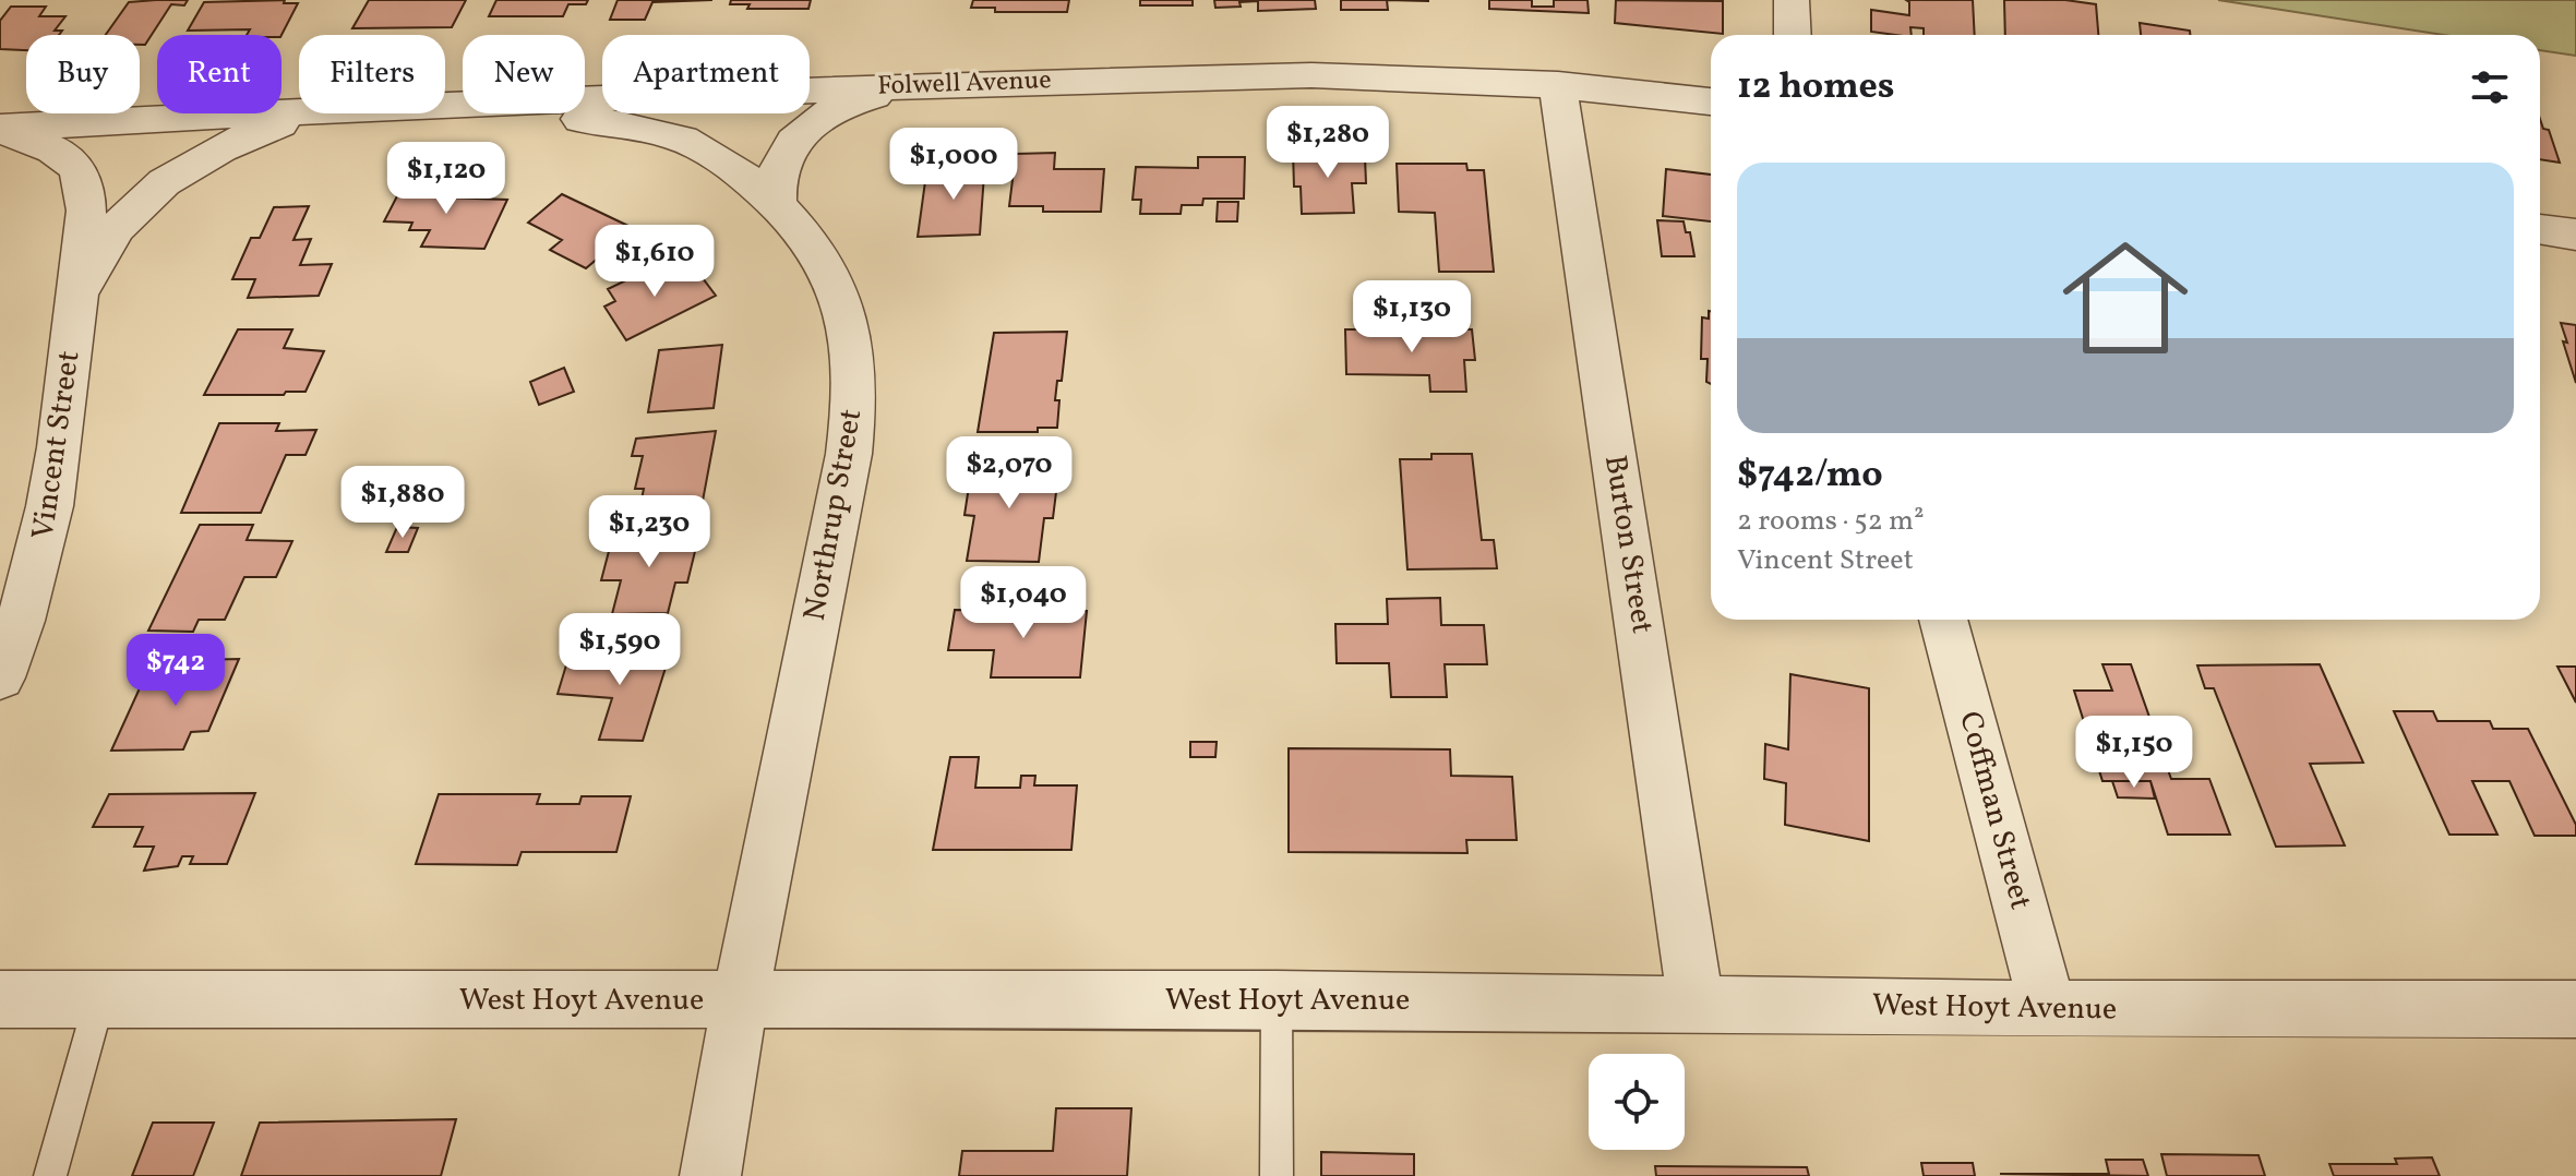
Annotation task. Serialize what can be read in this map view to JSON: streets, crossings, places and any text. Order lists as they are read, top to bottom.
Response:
{
  "streets": {
    "street": [
      "Folwell Avenue",
      "Vincent Street",
      "Northrup Street",
      "Burton Street",
      "Coffman Street",
      "West Hoyt Avenue"
    ]
  },
  "crossings": [
    ["Folwell Avenue", "Vincent Street"],
    ["Folwell Avenue", "Burton Street"],
    ["Northrup Street", "West Hoyt Avenue"],
    ["Burton Street", "West Hoyt Avenue"],
    ["Coffman Street", "West Hoyt Avenue"]
  ],
  "page": {
    "chip": [
      "Buy",
      "Rent",
      "Filters",
      "New",
      "Apartment"
    ],
    "heading": "12 homes",
    "price": [
      "$1,280",
      "$1,000",
      "$1,120",
      "$1,610",
      "$1,130",
      "$2,070",
      "$1,880",
      "$1,230",
      "$1,040",
      "$1,590",
      "$742",
      "$1,150"
    ],
    "list": [
      {
        "name": "$742/mo",
        "note": "2 rooms · 52 m² · Vincent Street"
      }
    ]
  }
}
